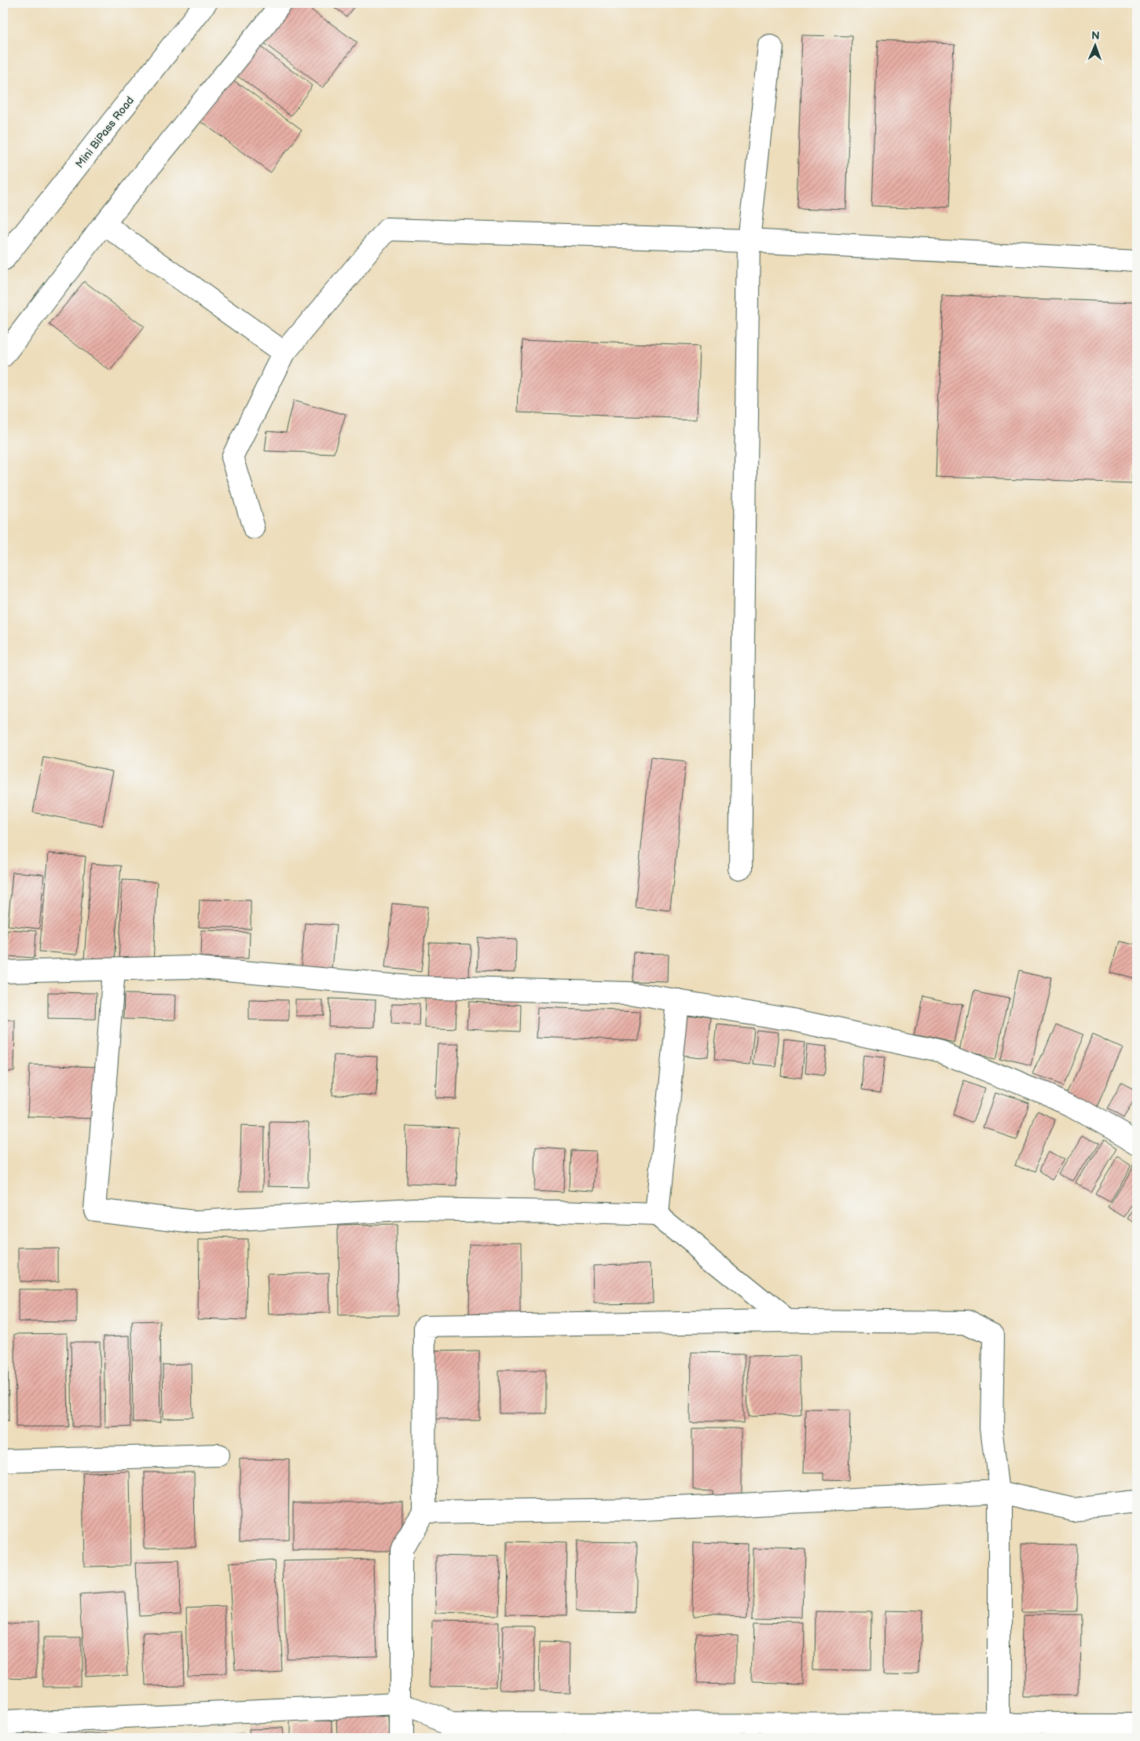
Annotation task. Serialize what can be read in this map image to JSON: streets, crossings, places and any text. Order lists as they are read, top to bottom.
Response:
{
  "streets": {
    "street": ["Mini BiPass Road"]
  },
  "north": "top"
}
